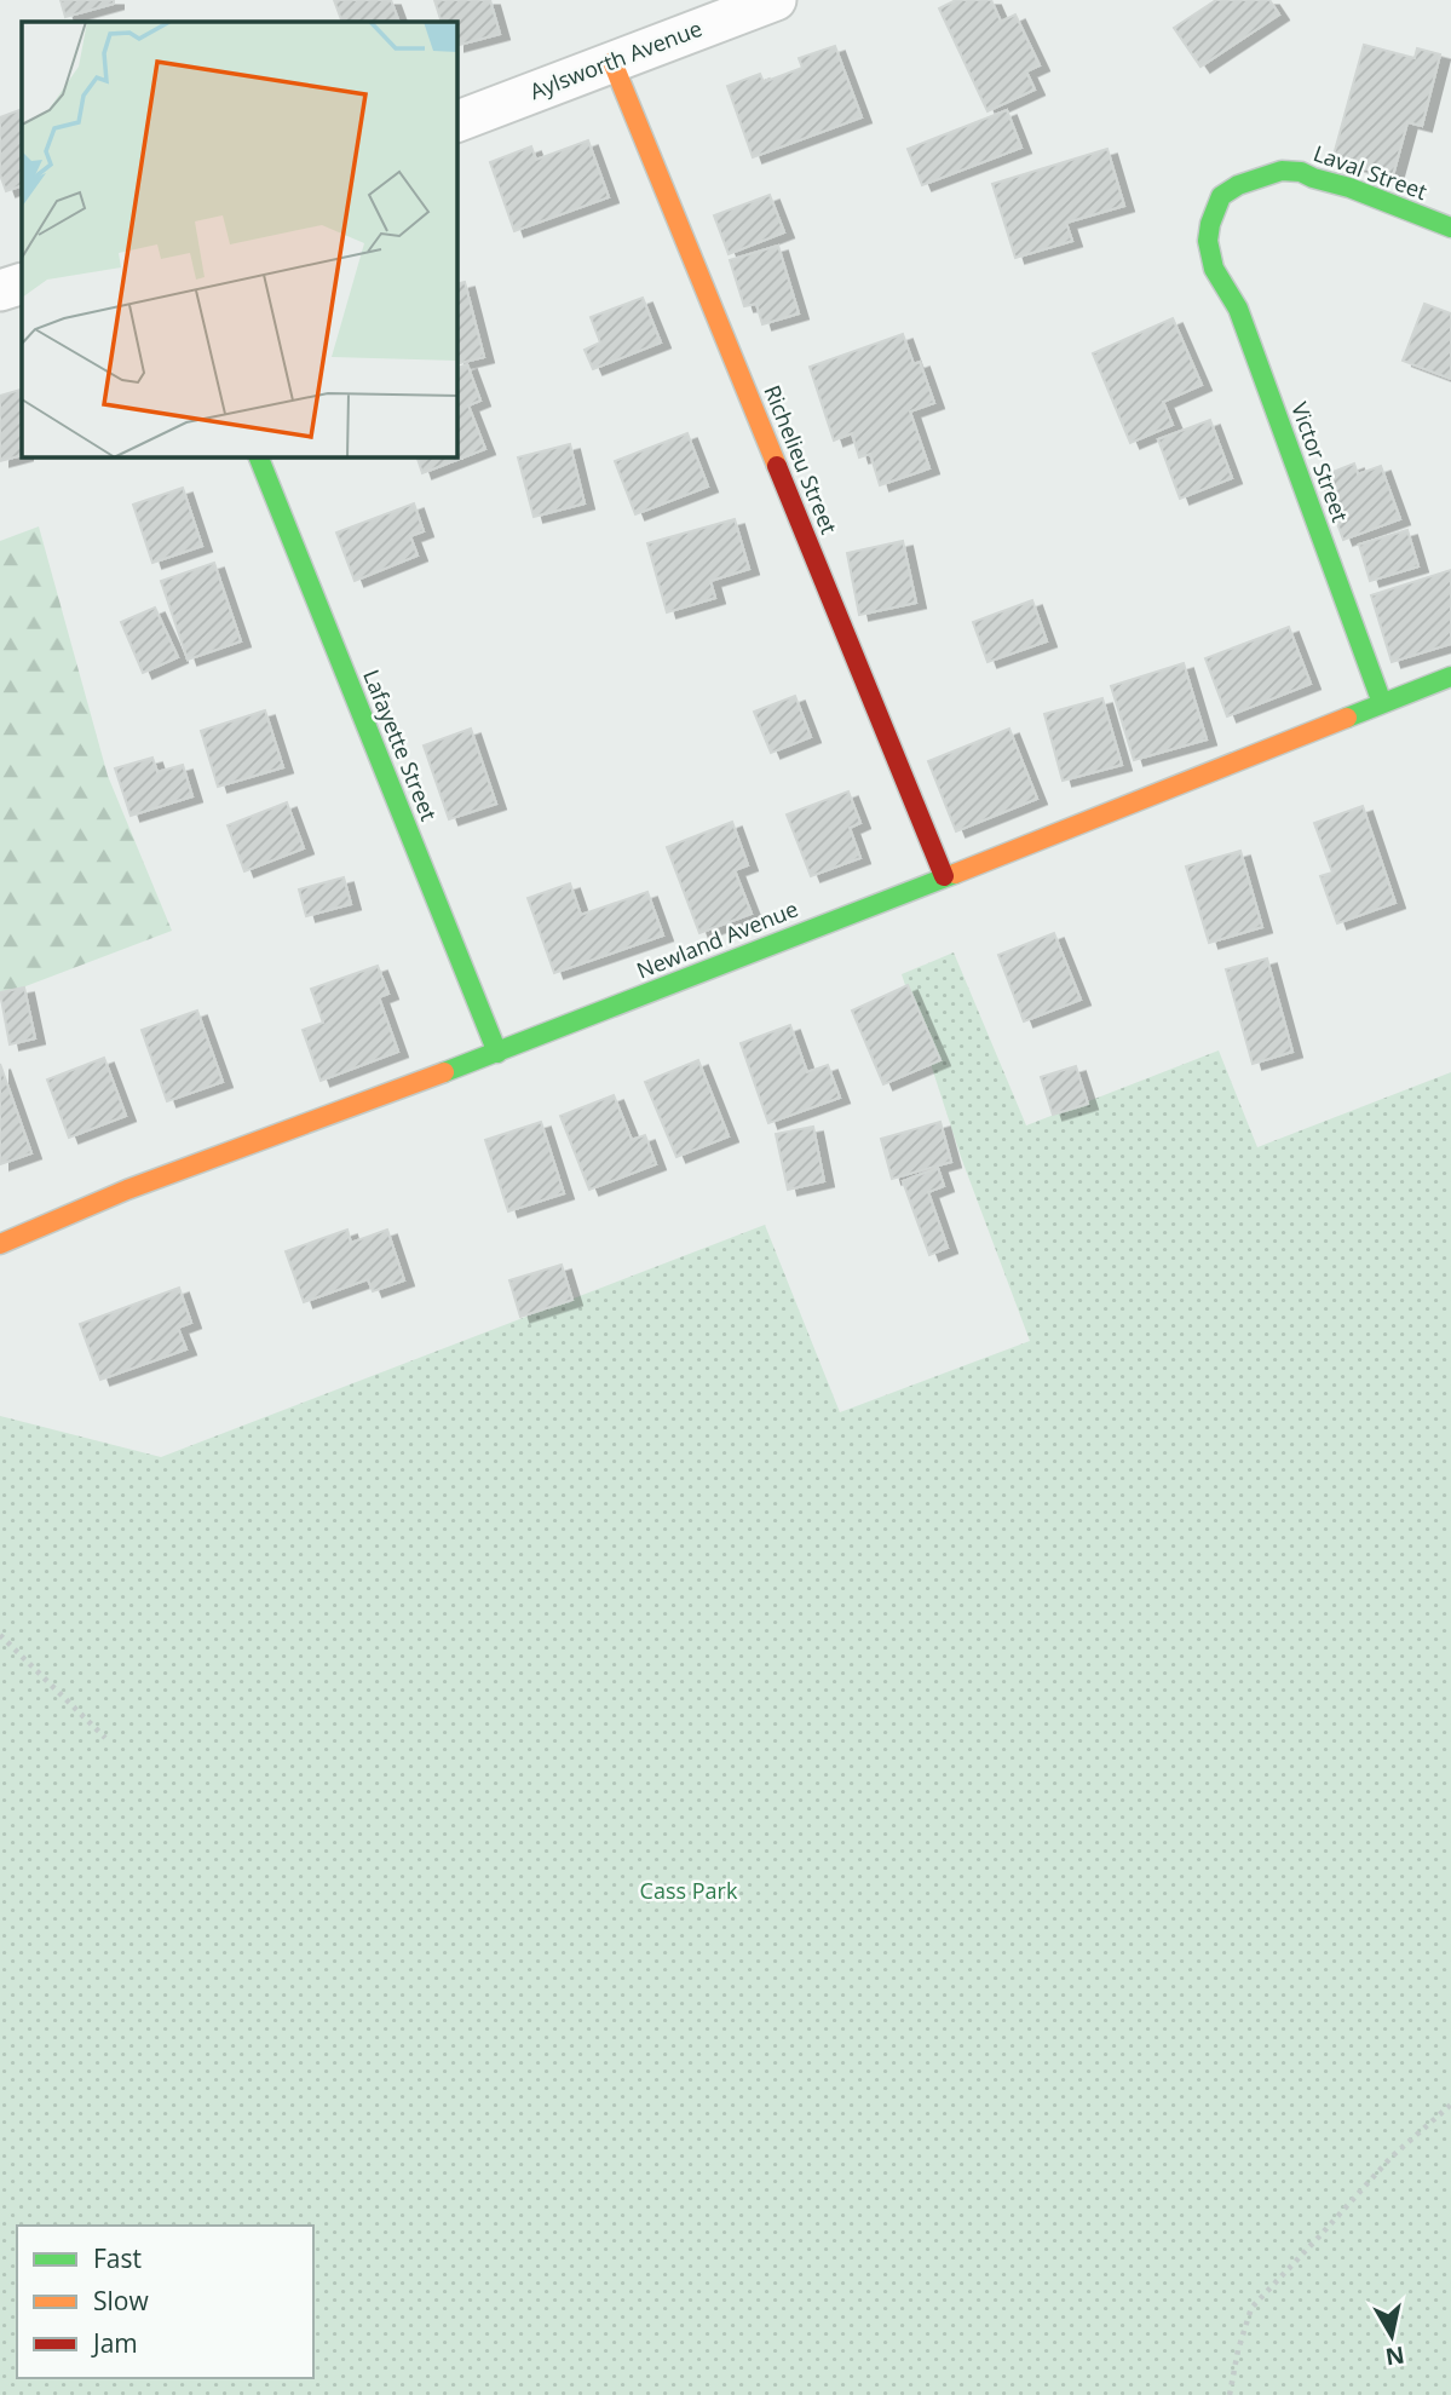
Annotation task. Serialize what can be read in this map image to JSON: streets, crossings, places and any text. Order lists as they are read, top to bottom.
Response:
{
  "streets": {
    "street": [
      "Aylsworth Avenue",
      "Laval Street",
      "Richelieu Street",
      "Victor Street",
      "Lafayette Street",
      "Newland Avenue"
    ]
  },
  "crossings": [
    ["Aylsworth Avenue", "Richelieu Street"],
    ["Laval Street", "Victor Street"],
    ["Richelieu Street", "Newland Avenue"],
    ["Victor Street", "Newland Avenue"],
    ["Lafayette Street", "Newland Avenue"]
  ],
  "parks": ["Cass Park"],
  "legend": ["Fast", "Slow", "Jam"],
  "north": "bottom"
}
